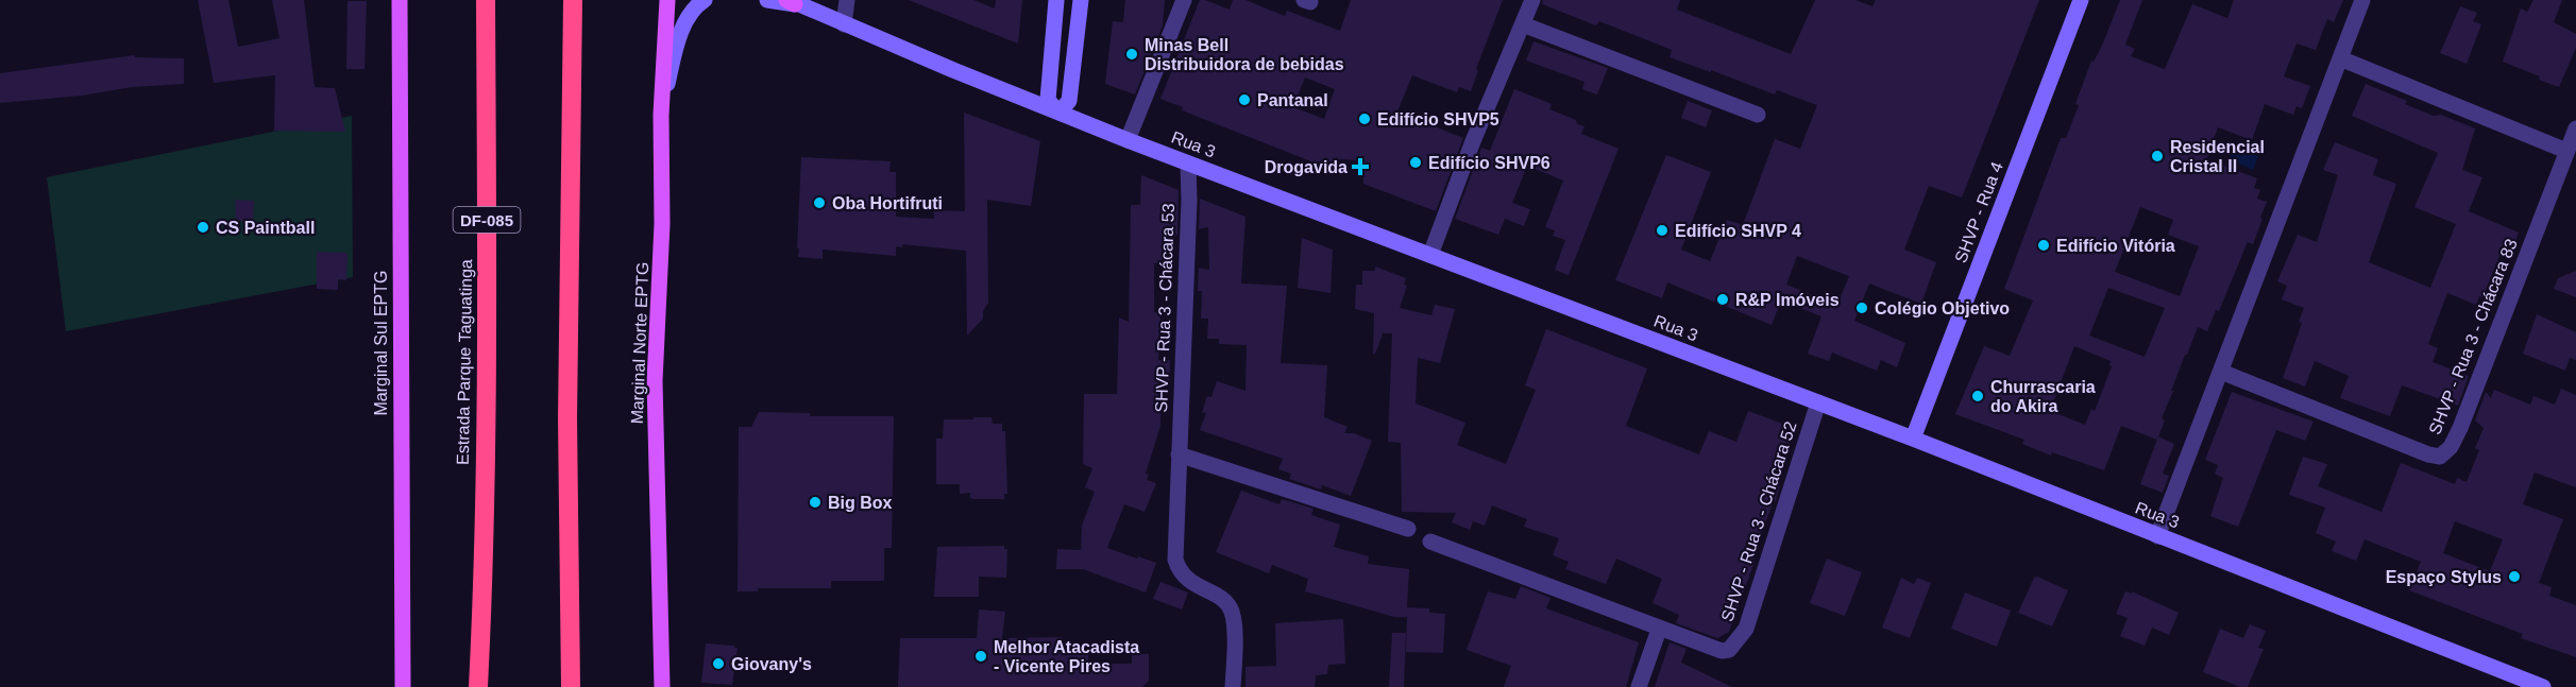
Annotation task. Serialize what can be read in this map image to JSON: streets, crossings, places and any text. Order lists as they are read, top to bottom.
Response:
{
  "streets": {
    "highway": ["DF-085", "Estrada Parque Taguatinga"],
    "main road": [
      "Rua 3",
      "SHVP - Rua 4",
      "Marginal Sul EPTG",
      "Marginal Norte EPTG"
    ],
    "street": ["SHVP - Rua 3 - Chácara 53", "SHVP - Rua 3 - Chácara 83", "SHVP - Rua 3 - Chácara 52"]
  },
  "crossings": [
    ["Rua 3", "SHVP - Rua 4"],
    ["Rua 3", "SHVP - Rua 3 - Chácara 53"],
    ["Rua 3", "SHVP - Rua 3 - Chácara 52"]
  ],
  "places": {
    "other": [
      "Minas Bell Distribuidora de bebidas",
      "Pantanal",
      "Edifício SHVP5",
      "Residencial Cristal II",
      "Edifício SHVP6",
      "Oba Hortifruti",
      "CS Paintball",
      "Edifício SHVP 4",
      "Edifício Vitória",
      "R&P Imóveis",
      "Colégio Objetivo",
      "Churrascaria do Akira",
      "Big Box",
      "Espaço Stylus",
      "Melhor Atacadista - Vicente Pires",
      "Giovany's"
    ],
    "health": ["Drogavida"]
  }
}
